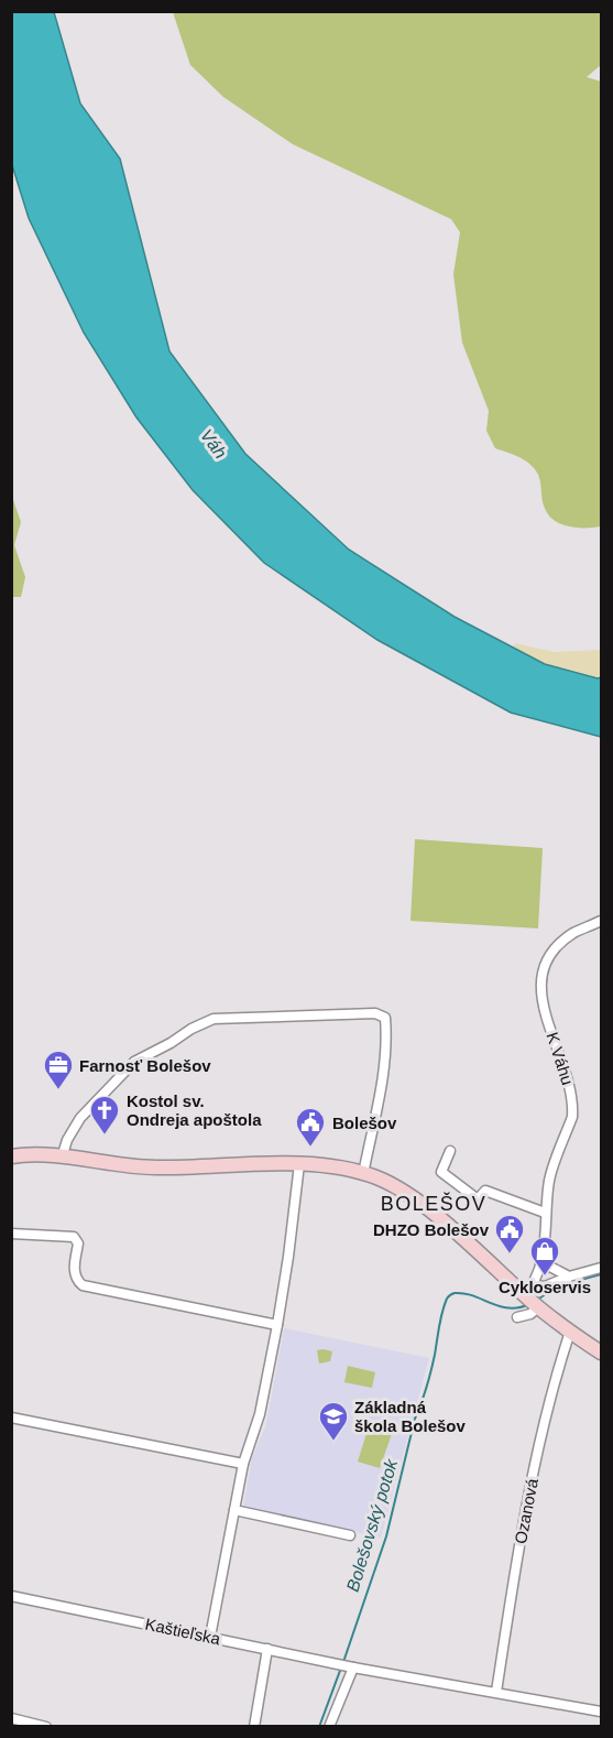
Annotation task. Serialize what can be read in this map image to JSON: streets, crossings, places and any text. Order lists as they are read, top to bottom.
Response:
{
  "streets": {
    "street": ["K Váhu", "Ozanová", "Kaštieľska"]
  },
  "districts": ["BOLEŠOV"],
  "water": ["Váh", "Bolešovský potok"],
  "places": {
    "office": ["Farnosť Bolešov"],
    "church": ["Kostol sv. Ondreja apoštola"],
    "public building": ["Bolešov", "DHZO Bolešov"],
    "shop": ["Cykloservis"],
    "school or university": ["Základná škola Bolešov"]
  }
}
